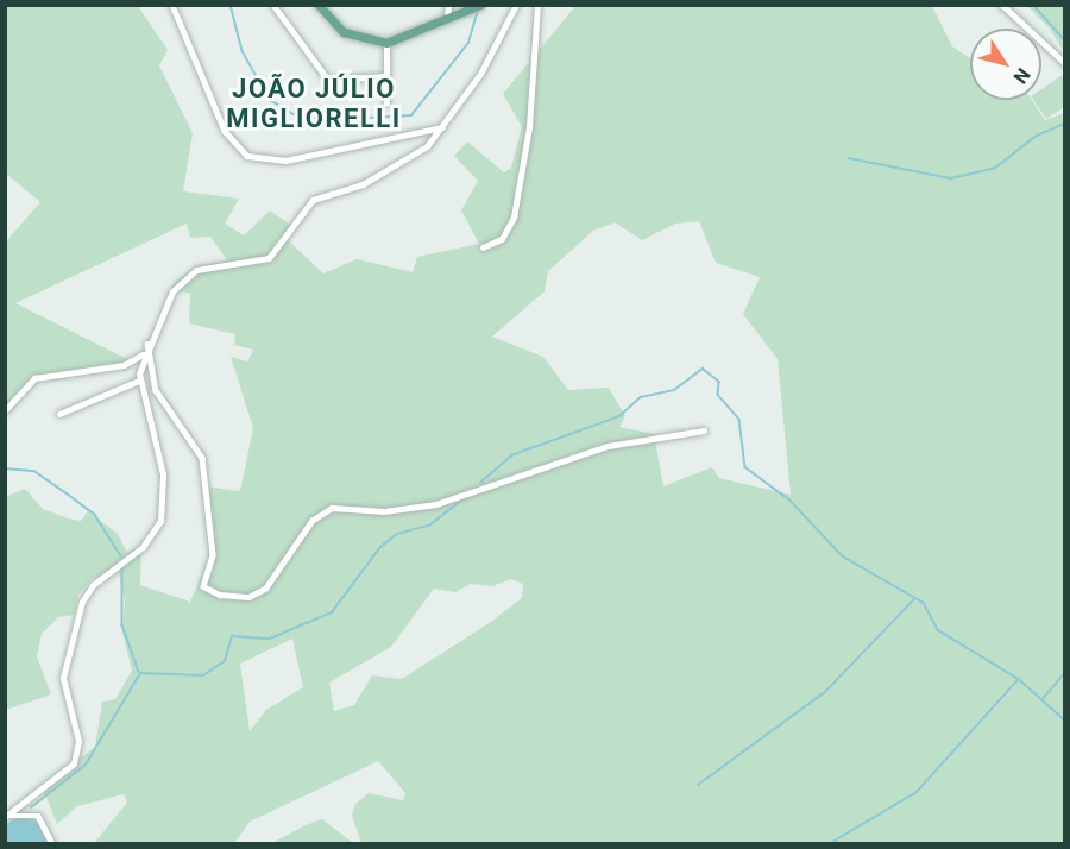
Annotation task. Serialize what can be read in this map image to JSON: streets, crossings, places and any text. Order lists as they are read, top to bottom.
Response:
{
  "districts": ["JOÃO JÚLIO MIGLIORELLI"],
  "north": "bottom right"
}
